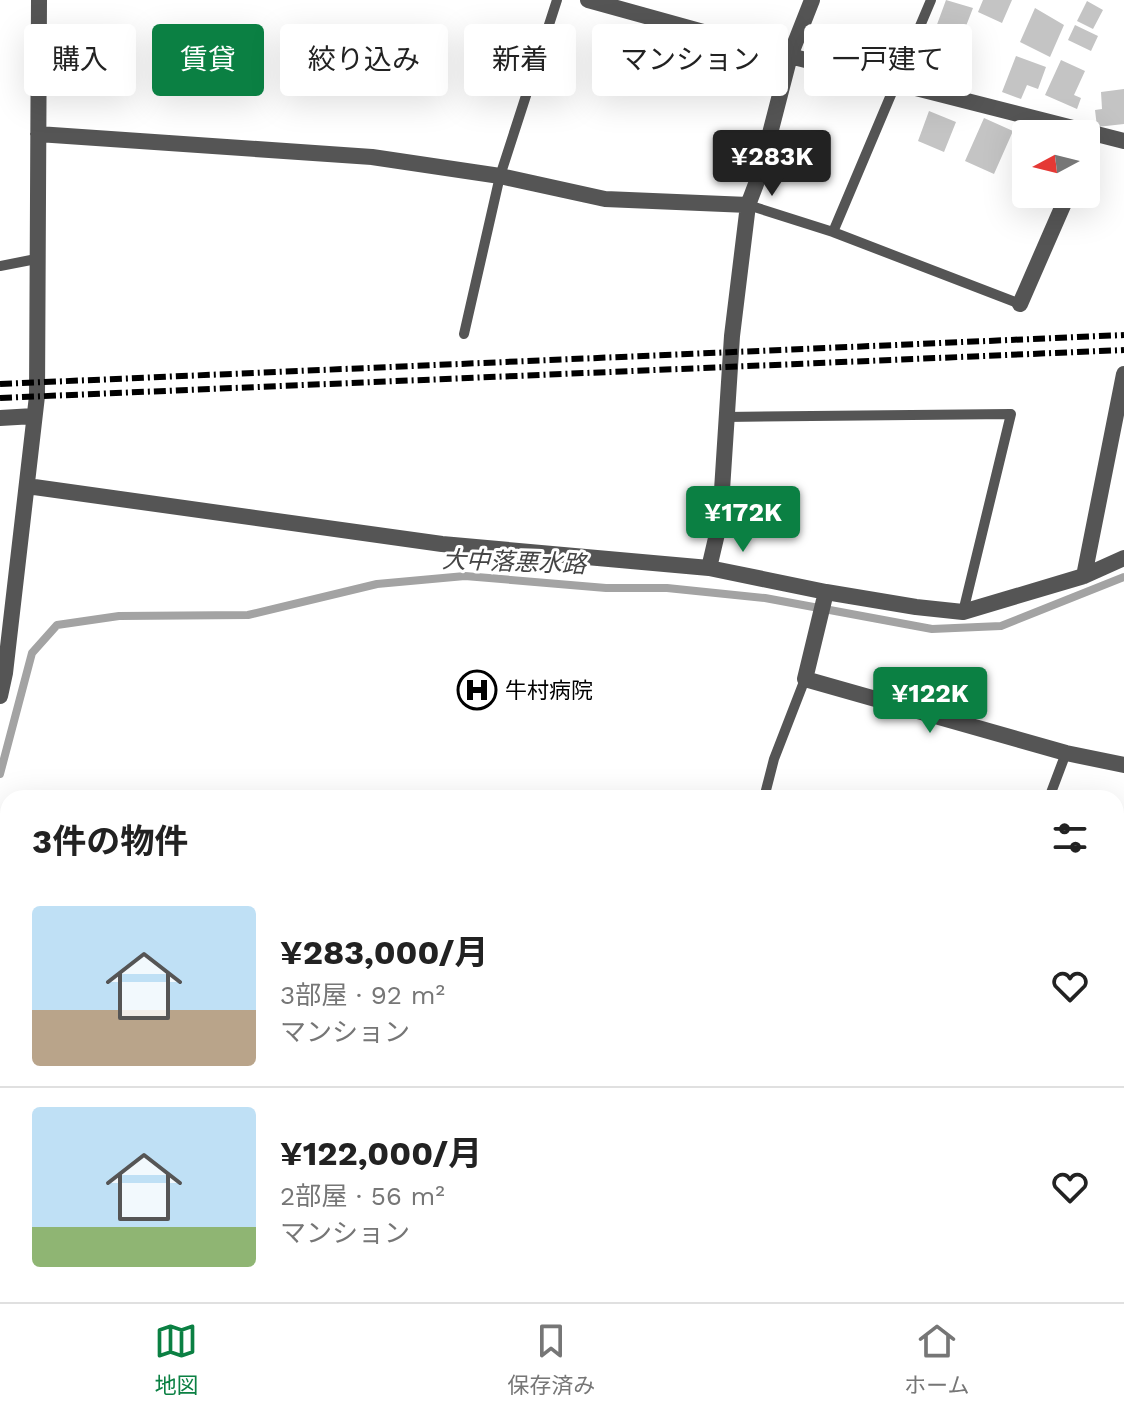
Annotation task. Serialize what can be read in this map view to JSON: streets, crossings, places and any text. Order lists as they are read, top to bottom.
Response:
{
  "water": ["大中落悪水路"],
  "places": {
    "hospital": ["牛村病院"]
  },
  "north": "left",
  "page": {
    "chip": [
      "購入",
      "賃貸",
      "絞り込み",
      "新着",
      "マンション",
      "一戸建て"
    ],
    "price": ["¥283K", "¥172K", "¥122K"],
    "heading": "3件の物件",
    "list": [
      {
        "name": "¥283,000/月",
        "note": "3部屋 · 92 m² · マンション"
      },
      {
        "name": "¥122,000/月",
        "note": "2部屋 · 56 m² · マンション"
      }
    ],
    "tabs": ["地図", "保存済み", "ホーム"]
  }
}
